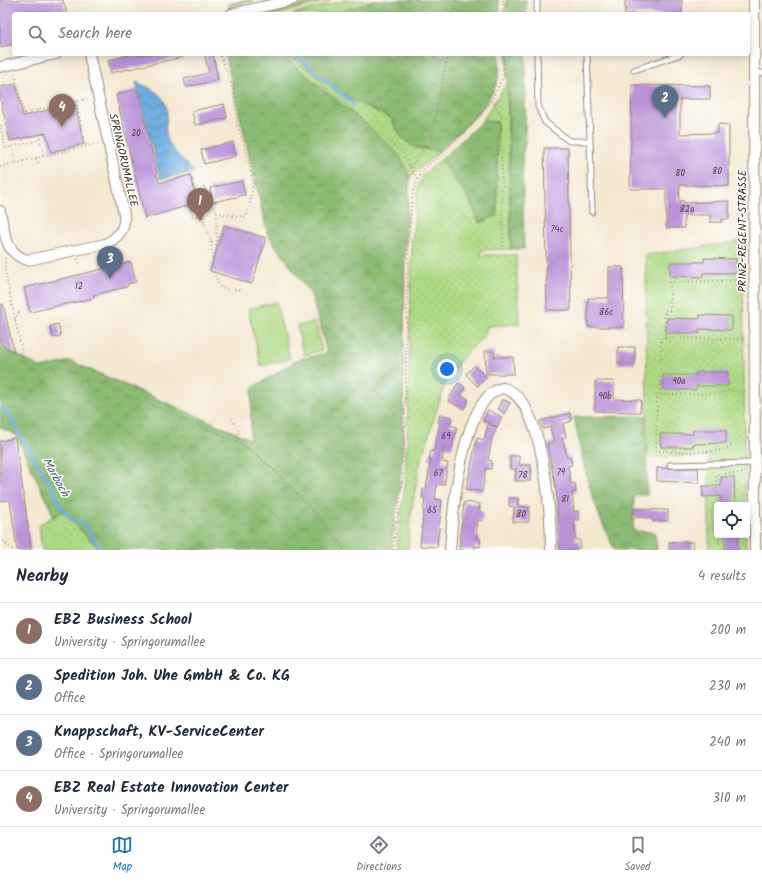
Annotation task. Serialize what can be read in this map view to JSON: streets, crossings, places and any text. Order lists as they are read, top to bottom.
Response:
{
  "streets": {
    "street": ["SPRINGORUMALLEE", "PRINZ-REGENT-STRASSE"]
  },
  "water": ["Marbach"],
  "house_numbers": [
    "20",
    "80",
    "80",
    "82a",
    "74c",
    "12",
    "86c",
    "90a",
    "90b",
    "69",
    "79",
    "67",
    "78",
    "81",
    "65",
    "80"
  ],
  "page": {
    "search": "Search here",
    "pins": [
      "2",
      "4",
      "1",
      "3"
    ],
    "heading": ["Nearby", "4 results"],
    "list": [
      {
        "mark": "1",
        "name": "EBZ Business School",
        "note": "University · Springorumallee",
        "value": "200 m"
      },
      {
        "mark": "2",
        "name": "Spedition Joh. Uhe GmbH & Co. KG",
        "note": "Office",
        "value": "230 m"
      },
      {
        "mark": "3",
        "name": "Knappschaft, KV-ServiceCenter",
        "note": "Office · Springorumallee",
        "value": "240 m"
      },
      {
        "mark": "4",
        "name": "EBZ Real Estate Innovation Center",
        "note": "University · Springorumallee",
        "value": "310 m"
      }
    ],
    "nav": ["Map", "Directions", "Saved"]
  }
}
